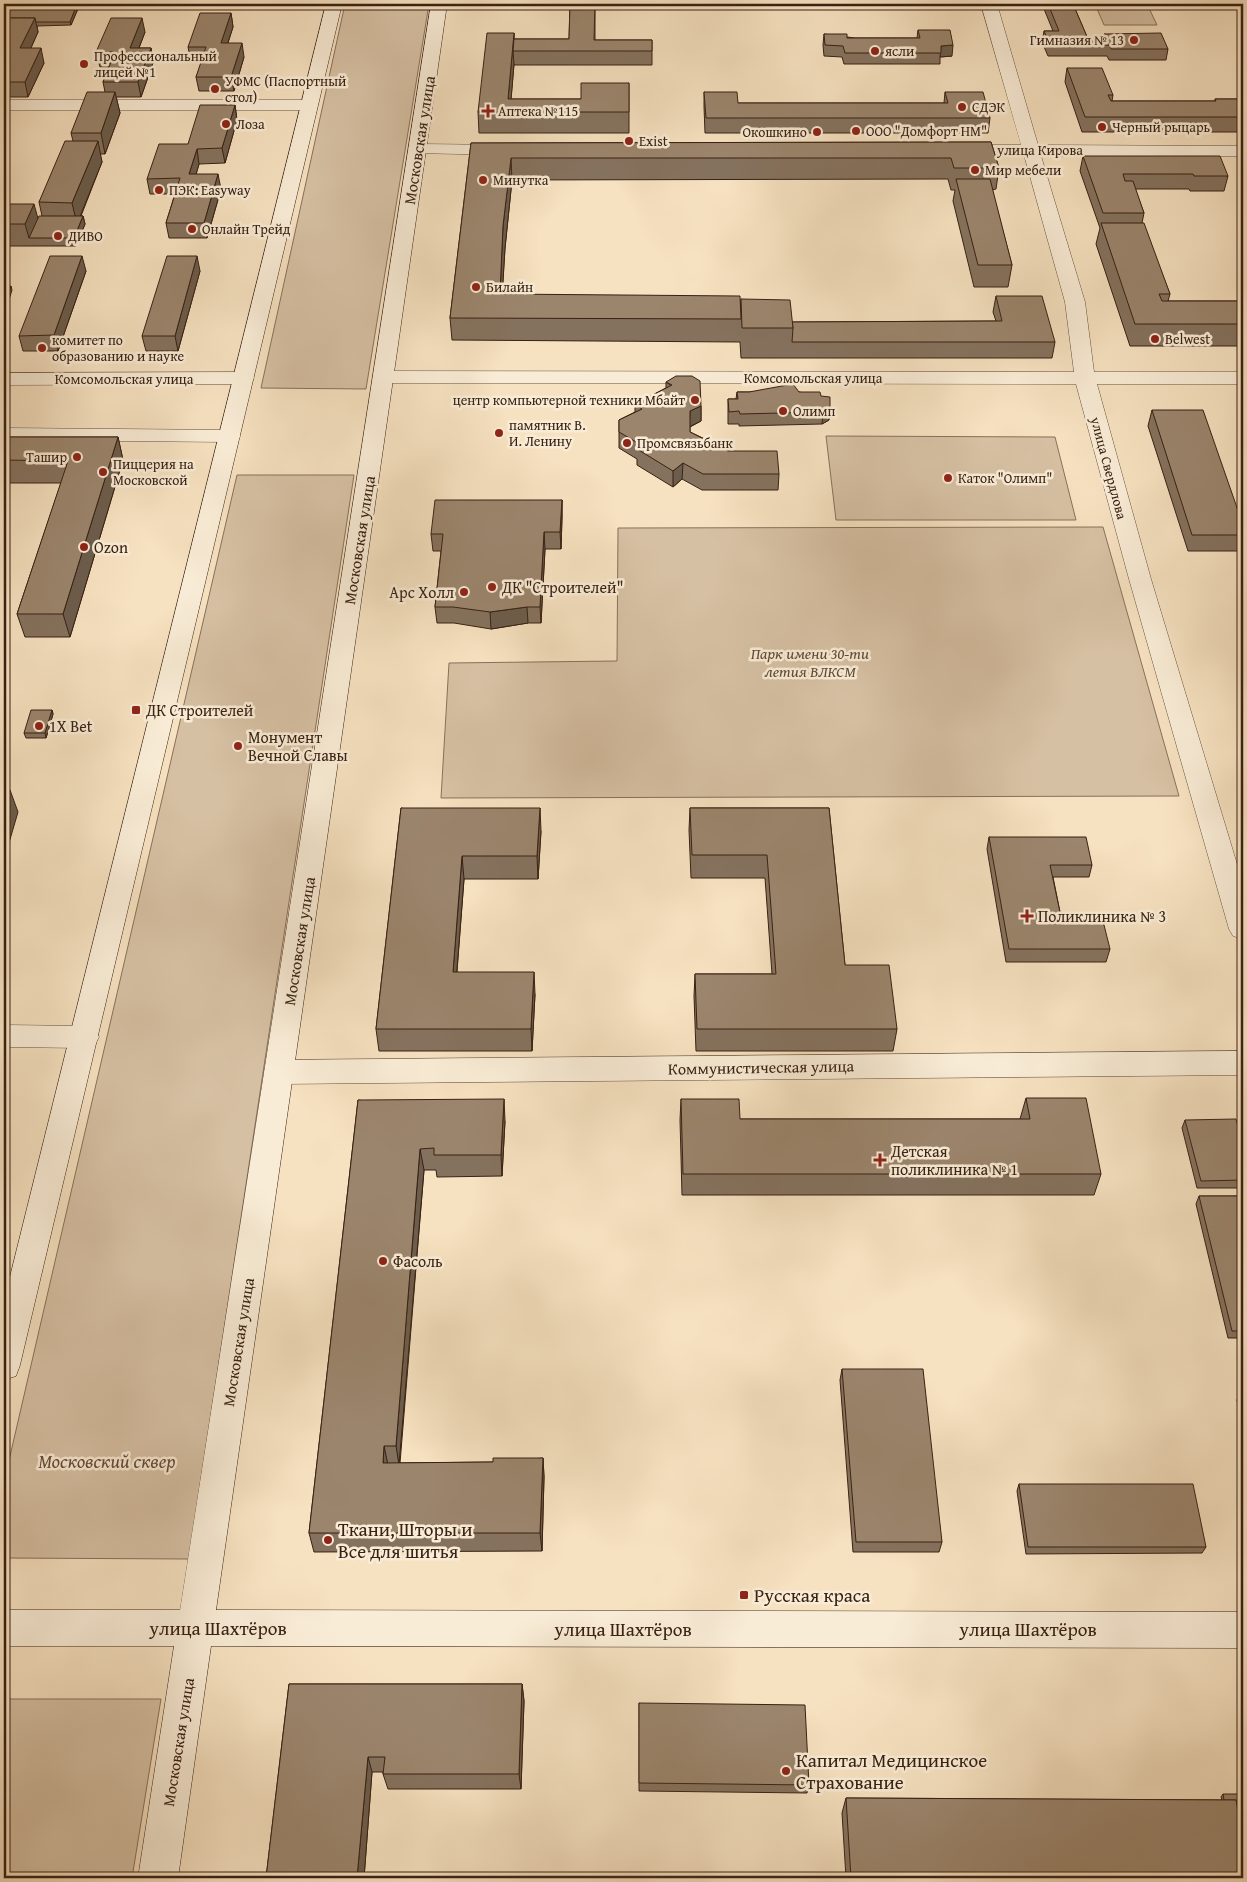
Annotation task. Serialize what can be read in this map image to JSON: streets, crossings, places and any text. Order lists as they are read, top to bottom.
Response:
{
  "streets": {
    "street": [
      "Московская улица",
      "улица Кирова",
      "Комсомольская улица",
      "улица Свердлова",
      "Коммунистическая улица",
      "улица Шахтёров"
    ]
  },
  "crossings": [
    ["Московская улица", "Комсомольская улица"],
    ["Московская улица", "Коммунистическая улица"],
    ["Московская улица", "улица Шахтёров"],
    ["улица Кирова", "улица Свердлова"],
    ["Комсомольская улица", "улица Свердлова"]
  ],
  "parks": ["Парк имени 30-ти летия ВЛКСМ", "Московский сквер"],
  "places": {
    "other": [
      "Гимназия № 13",
      "ясли",
      "Профессиональный лицей №1",
      "УФМС (Паспортный стол)",
      "СДЭК",
      "Лоза",
      "Черный рыцарь",
      "ООО \"Домфорт НМ\"",
      "Окошкино",
      "Exist",
      "Мир мебели",
      "Минутка",
      "ПЭК: Easyway",
      "Онлайн Трейд",
      "ДИВО",
      "Билайн",
      "Belwest",
      "комитет по образованию и науке",
      "центр компьютерной техники Мбайт",
      "Олимп",
      "памятник В. И. Ленину",
      "Промсвязьбанк",
      "Ташир",
      "Пиццерия на Московской",
      "Каток \"Олимп\"",
      "Ozon",
      "ДК \"Строителей\"",
      "Арс Холл",
      "1X Bet",
      "Монумент Вечной Славы",
      "Фасоль",
      "Ткани, Шторы и Все для шитья",
      "Капитал Медицинское Страхование"
    ],
    "health": ["Аптека №115", "Поликлиника № 3", "Детская поликлиника № 1"],
    "transit": ["ДК Строителей", "Русская краса"]
  }
}
